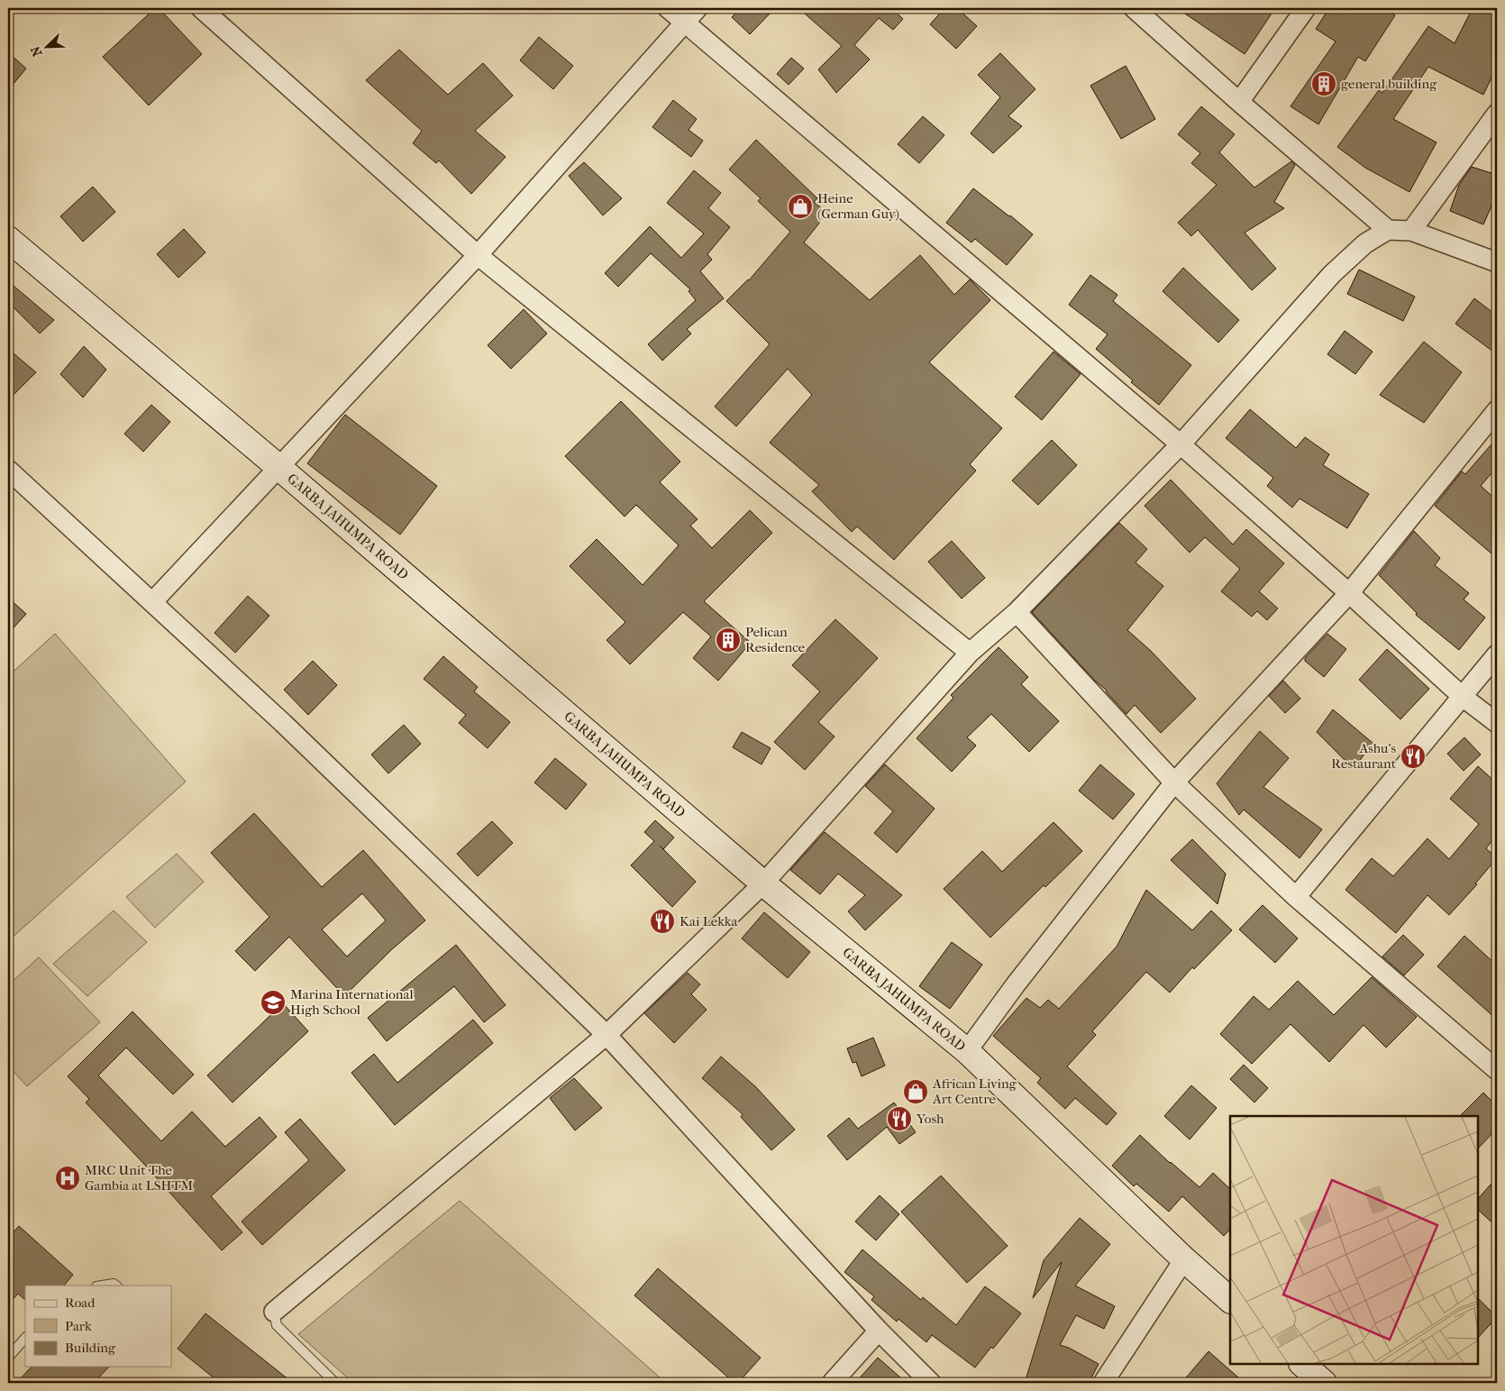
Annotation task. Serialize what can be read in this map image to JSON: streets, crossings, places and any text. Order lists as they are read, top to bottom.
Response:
{
  "streets": {
    "street": ["GARBA JAHUMPA ROAD"]
  },
  "places": {
    "building": ["general building", "Pelican Residence"],
    "shop": ["Heine (German Guy)", "African Living Art Centre"],
    "restaurant": ["Ashu's Restaurant", "Kai Lekka", "Yosh"],
    "school or university": ["Marina International High School"],
    "hospital": ["MRC Unit The Gambia at LSHTM"]
  },
  "legend": ["Road", "Park", "Building"],
  "north": "bottom left"
}
